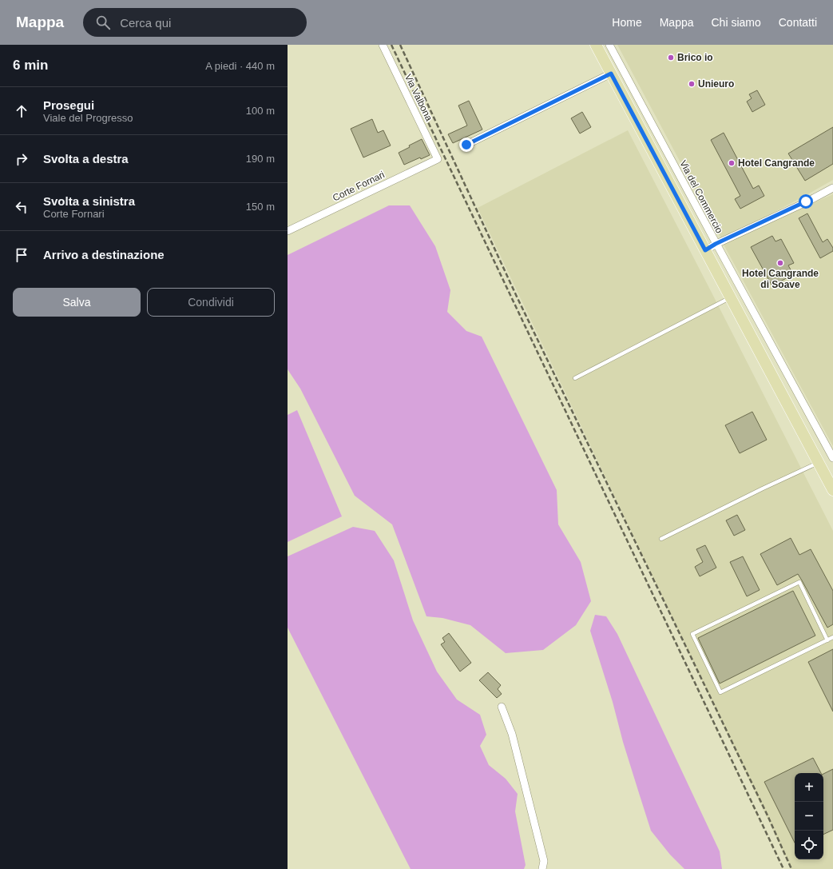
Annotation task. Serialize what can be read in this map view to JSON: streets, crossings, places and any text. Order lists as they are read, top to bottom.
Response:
{
  "streets": {
    "street": ["Via Valbona", "Corte Fornari", "Via del Commercio"]
  },
  "crossings": [
    ["Via Valbona", "Corte Fornari"]
  ],
  "places": [
    "Brico io",
    "Unieuro",
    "Hotel Cangrande",
    "Hotel Cangrande di Soave"
  ],
  "page": {
    "header": "Mappa",
    "search": "Cerca qui",
    "nav": [
      "Home",
      "Mappa",
      "Chi siamo",
      "Contatti"
    ],
    "heading": ["6 min", "A piedi · 440 m"],
    "list": [
      ["Prosegui", "Viale del Progresso", "100 m"],
      ["Svolta a destra", "190 m"],
      ["Svolta a sinistra", "Corte Fornari", "150 m"],
      "Arrivo a destinazione"
    ],
    "buttons": ["Salva", "Condividi"],
    "map_buttons": ["+", "−"]
  }
}
